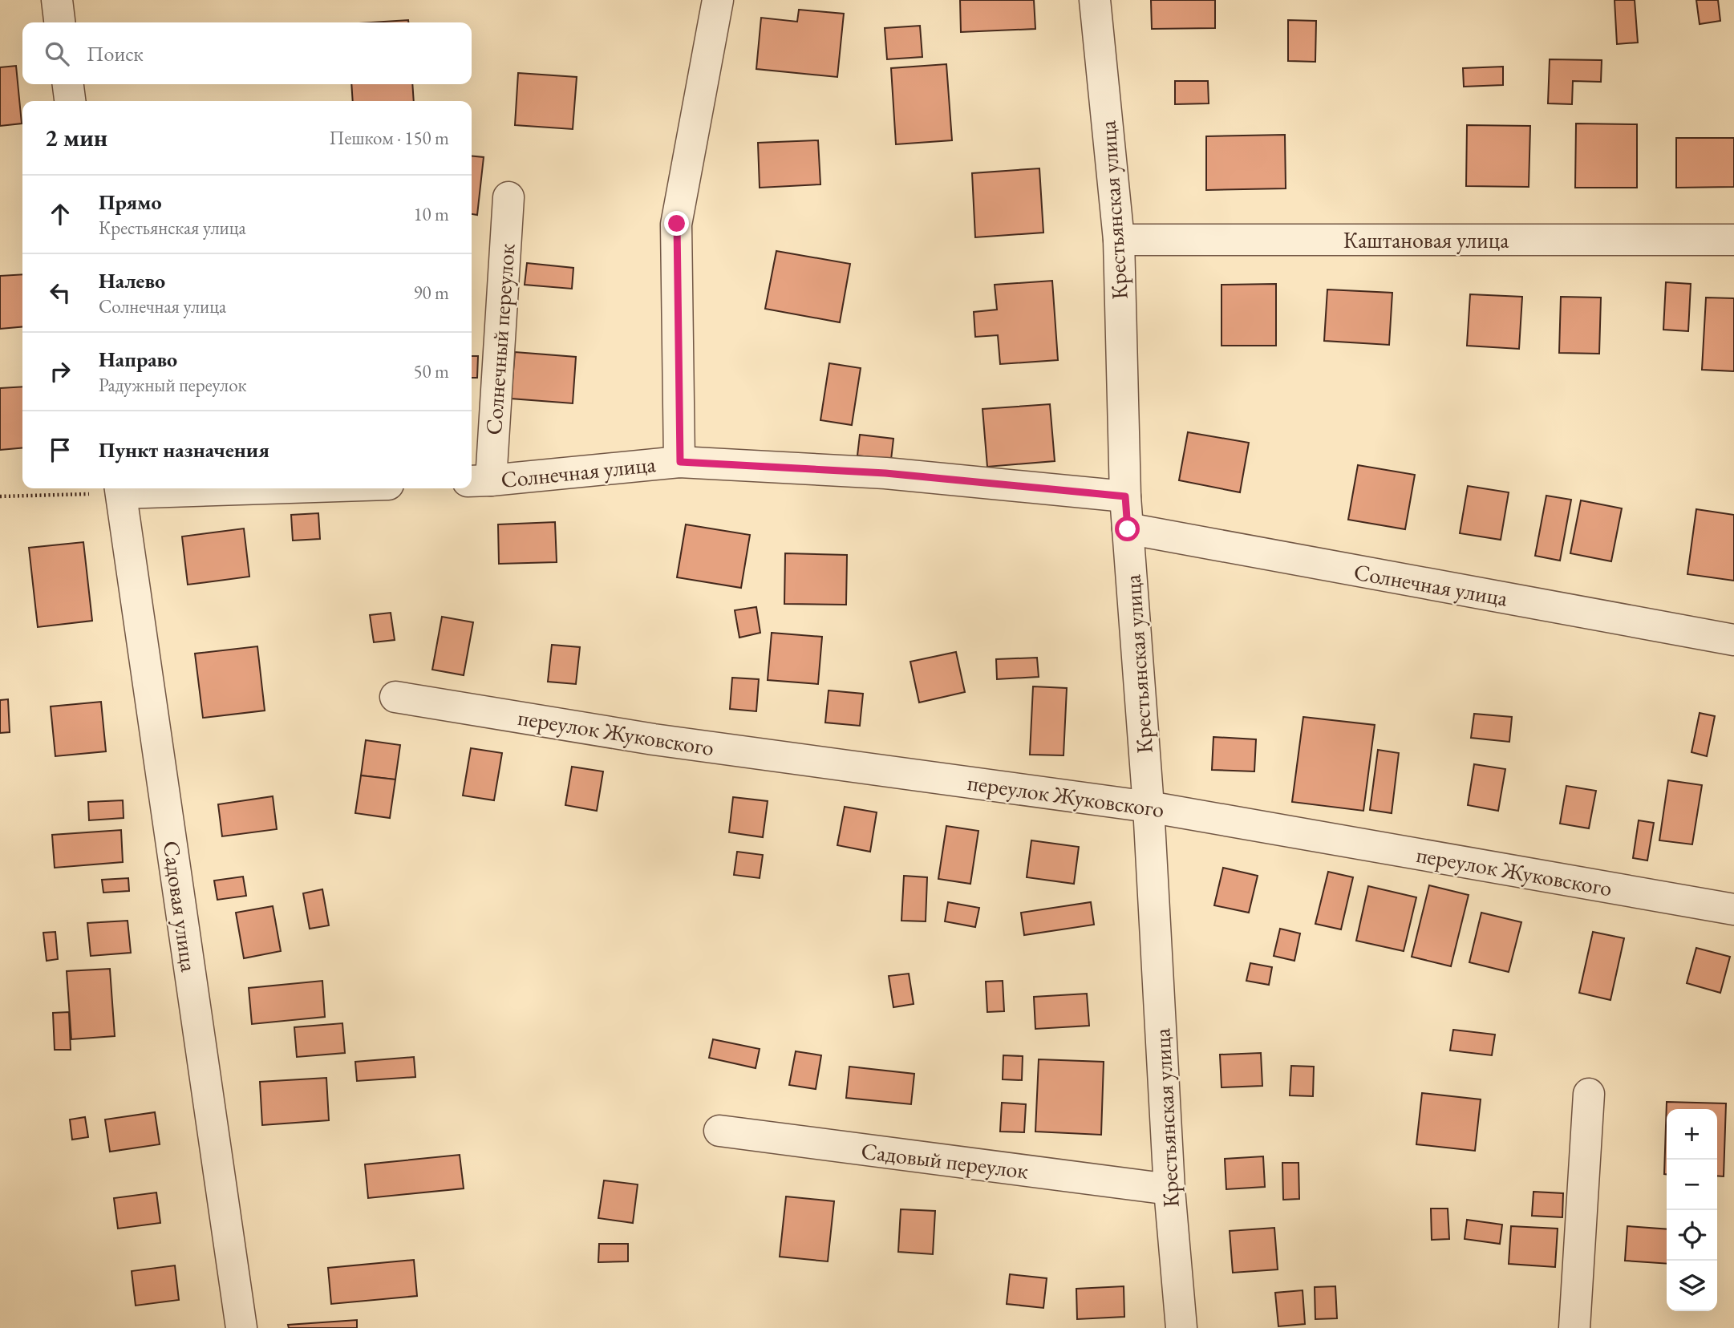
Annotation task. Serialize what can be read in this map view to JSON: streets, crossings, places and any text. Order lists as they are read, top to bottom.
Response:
{
  "streets": {
    "street": [
      "Крестьянская улица",
      "Каштановая улица",
      "Солнечный переулок",
      "Солнечная улица",
      "переулок Жуковского",
      "Садовая улица",
      "Садовый переулок"
    ]
  },
  "crossings": [
    ["Крестьянская улица", "Каштановая улица"],
    ["Крестьянская улица", "Солнечная улица"],
    ["Крестьянская улица", "переулок Жуковского"],
    ["Крестьянская улица", "Садовый переулок"],
    ["Солнечный переулок", "Солнечная улица"]
  ],
  "page": {
    "search": "Поиск",
    "heading": ["2 мин", "Пешком · 150 m"],
    "list": [
      ["Прямо", "Крестьянская улица", "10 m"],
      ["Налево", "Солнечная улица", "90 m"],
      ["Направо", "Радужный переулок", "50 m"],
      "Пункт назначения"
    ],
    "map_buttons": ["+", "−"]
  }
}
